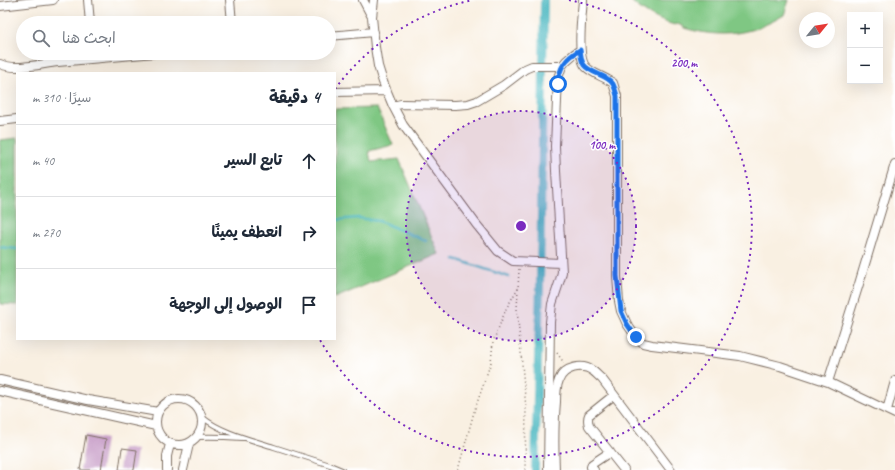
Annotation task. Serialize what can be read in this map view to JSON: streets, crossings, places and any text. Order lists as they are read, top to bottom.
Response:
{
  "north": "top right",
  "page": {
    "map_buttons": ["+", "−"],
    "search": "ابحث هنا",
    "heading": ["4 دقيقة", "سيرًا · 310 m"],
    "list": [
      ["تابع السير", "40 m"],
      ["انعطف يمينًا", "270 m"],
      "الوصول إلى الوجهة"
    ]
  },
  "rings": ["200 m", "100 m"]
}
